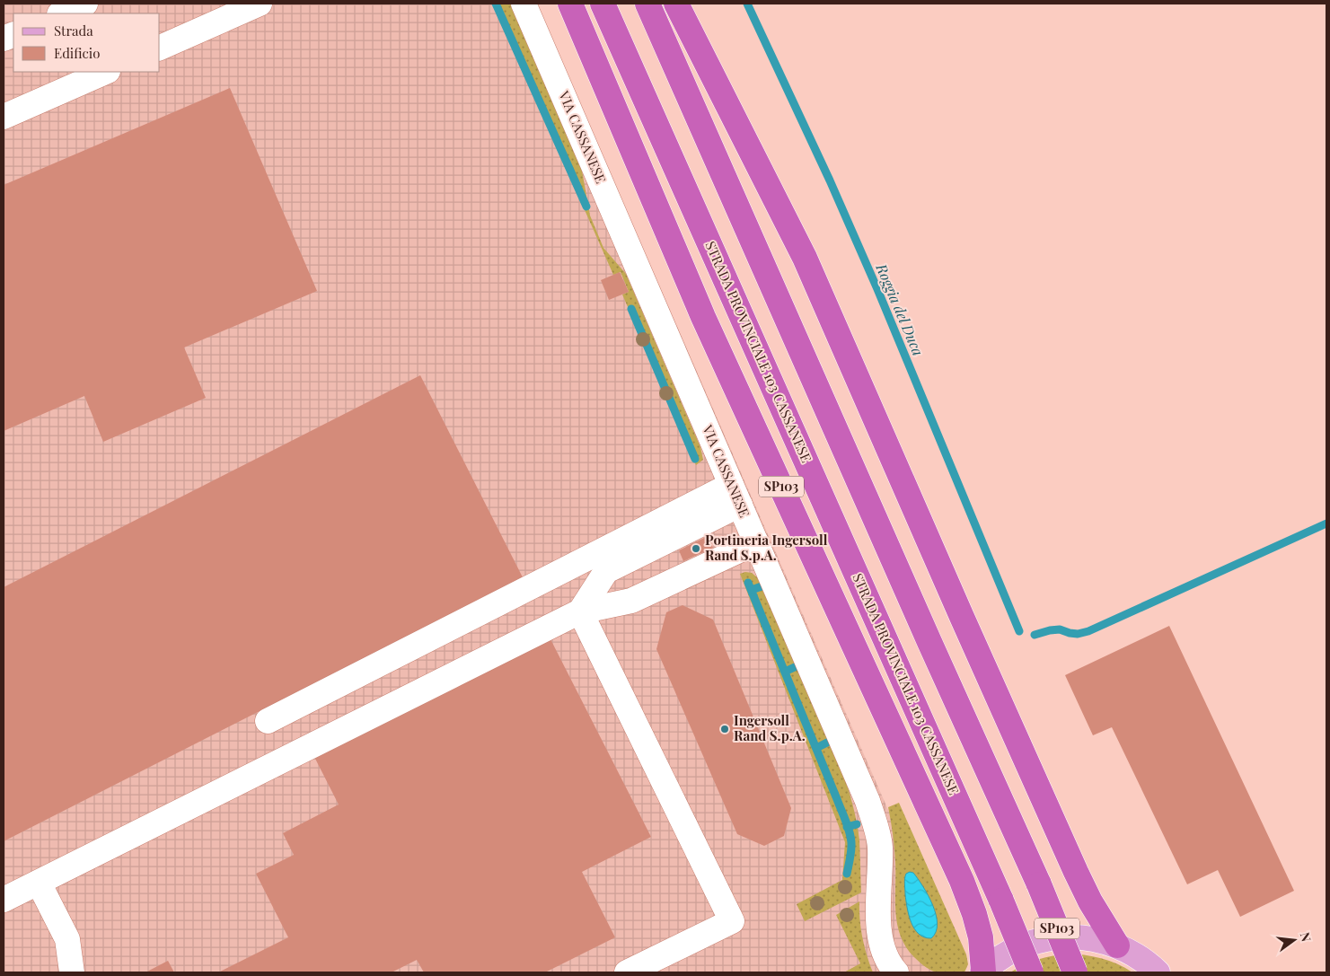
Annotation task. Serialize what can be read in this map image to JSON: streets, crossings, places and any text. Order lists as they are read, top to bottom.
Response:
{
  "streets": {
    "highway": ["STRADA PROVINCIALE 103 CASSANESE", "SP103"],
    "street": ["VIA CASSANESE"]
  },
  "water": ["Roggia del Duca"],
  "places": ["Portineria Ingersoll Rand S.p.A.", "Ingersoll Rand S.p.A."],
  "legend": ["Strada", "Edificio"],
  "north": "right"
}
